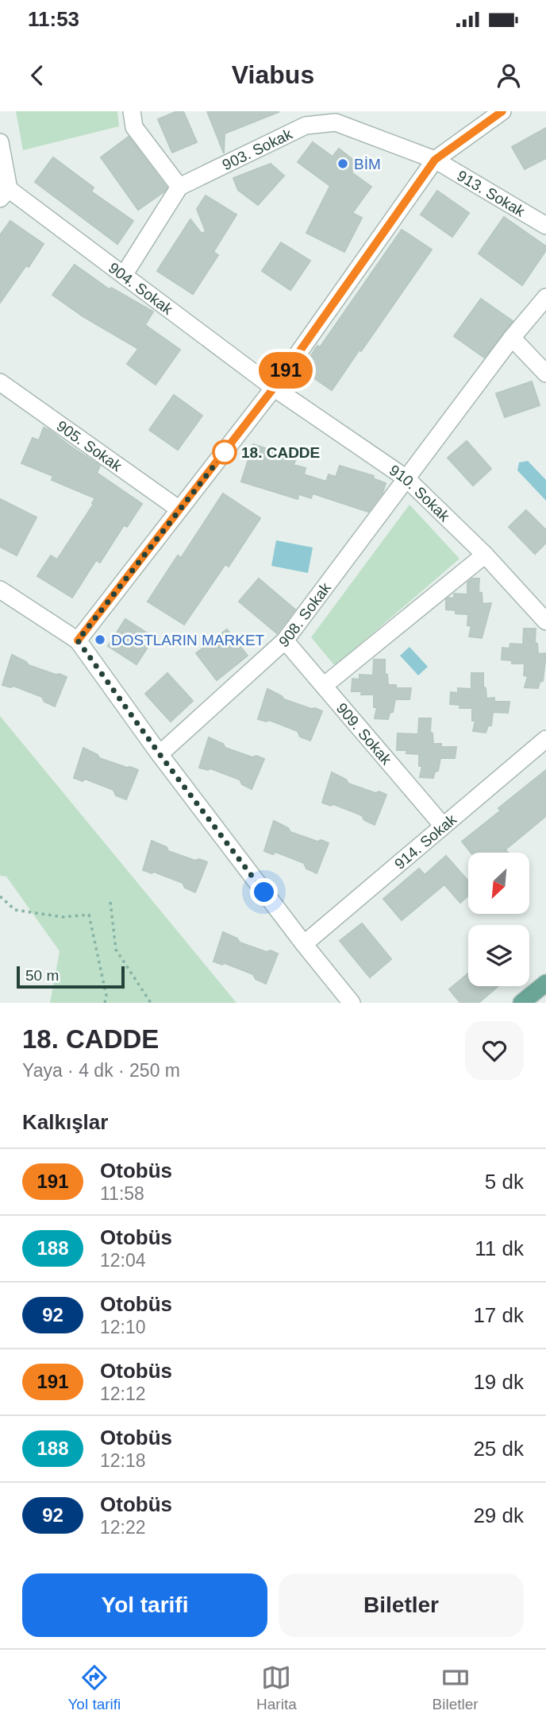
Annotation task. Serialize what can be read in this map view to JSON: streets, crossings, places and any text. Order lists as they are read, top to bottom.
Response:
{
  "streets": {
    "street": [
      "903. Sokak",
      "913. Sokak",
      "904. Sokak",
      "905. Sokak",
      "910. Sokak",
      "908. Sokak",
      "909. Sokak",
      "914. Sokak"
    ]
  },
  "crossings": [
    ["903. Sokak", "913. Sokak"],
    ["904. Sokak", "910. Sokak"],
    ["910. Sokak", "908. Sokak"],
    ["908. Sokak", "909. Sokak"],
    ["909. Sokak", "914. Sokak"]
  ],
  "places": ["BİM", "18. CADDE", "DOSTLARIN MARKET"],
  "lines": ["bus line 191"],
  "scale_bar": "50 m",
  "north": "bottom left",
  "page": {
    "status": "11:53",
    "header": "Viabus",
    "on_map": "191",
    "scale": "50 m",
    "heading": [
      ["18. CADDE", "Yaya · 4 dk · 250 m"],
      "Kalkışlar"
    ],
    "list": [
      {
        "mark": "191",
        "name": "Otobüs",
        "note": "11:58",
        "value": "5 dk"
      },
      {
        "mark": "188",
        "name": "Otobüs",
        "note": "12:04",
        "value": "11 dk"
      },
      {
        "mark": "92",
        "name": "Otobüs",
        "note": "12:10",
        "value": "17 dk"
      },
      {
        "mark": "191",
        "name": "Otobüs",
        "note": "12:12",
        "value": "19 dk"
      },
      {
        "mark": "188",
        "name": "Otobüs",
        "note": "12:18",
        "value": "25 dk"
      },
      {
        "mark": "92",
        "name": "Otobüs",
        "note": "12:22",
        "value": "29 dk"
      }
    ],
    "buttons": ["Yol tarifi", "Biletler"],
    "tabs": ["Yol tarifi", "Harita", "Biletler"]
  }
}
